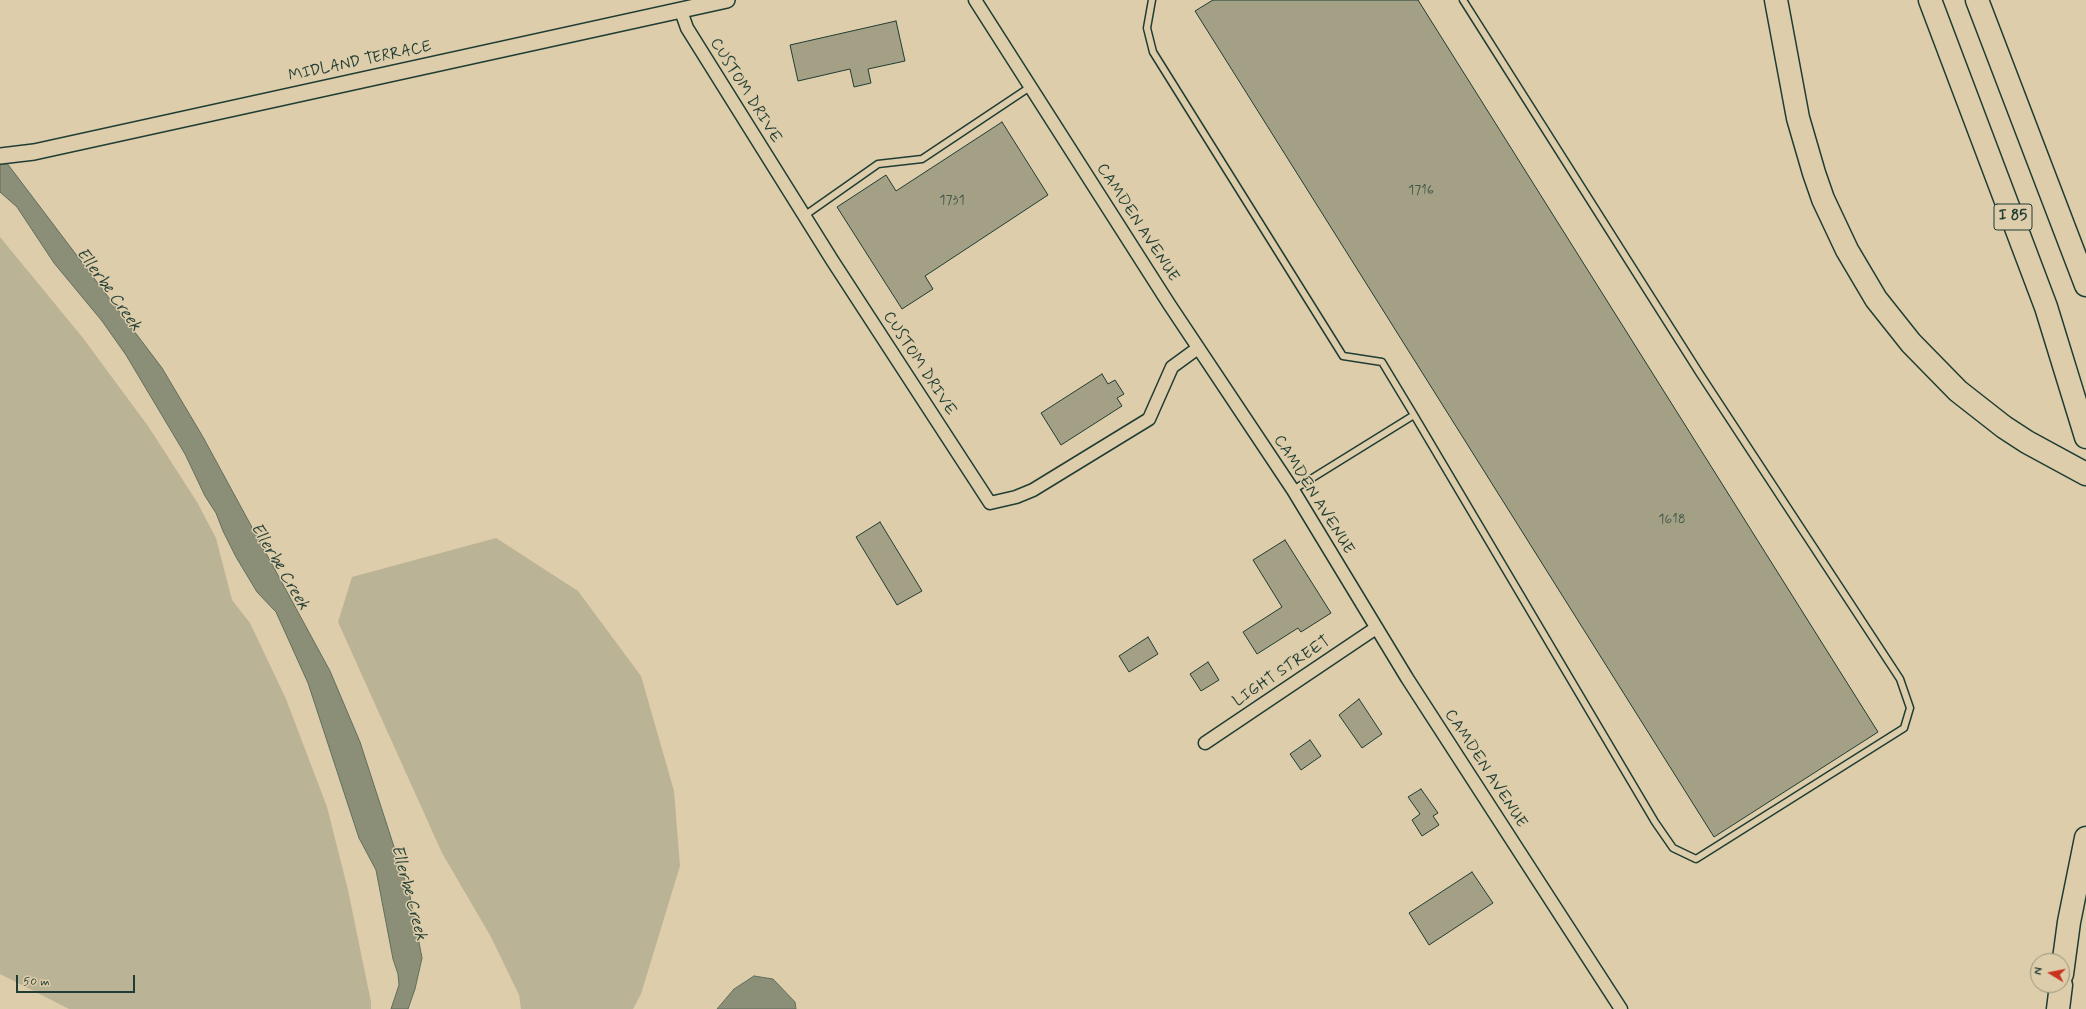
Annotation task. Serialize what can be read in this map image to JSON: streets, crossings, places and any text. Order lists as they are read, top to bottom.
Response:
{
  "streets": {
    "highway": ["I 85"],
    "street": [
      "MIDLAND TERRACE",
      "CUSTOM DRIVE",
      "CAMDEN AVENUE",
      "LIGHT STREET"
    ]
  },
  "crossings": [
    ["MIDLAND TERRACE", "CUSTOM DRIVE"],
    ["CUSTOM DRIVE", "CAMDEN AVENUE"],
    ["CAMDEN AVENUE", "LIGHT STREET"]
  ],
  "water": ["Ellerbe Creek"],
  "house_numbers": ["1716", "1731", "1618"],
  "scale_bar": "50 m",
  "north": "left"
}
